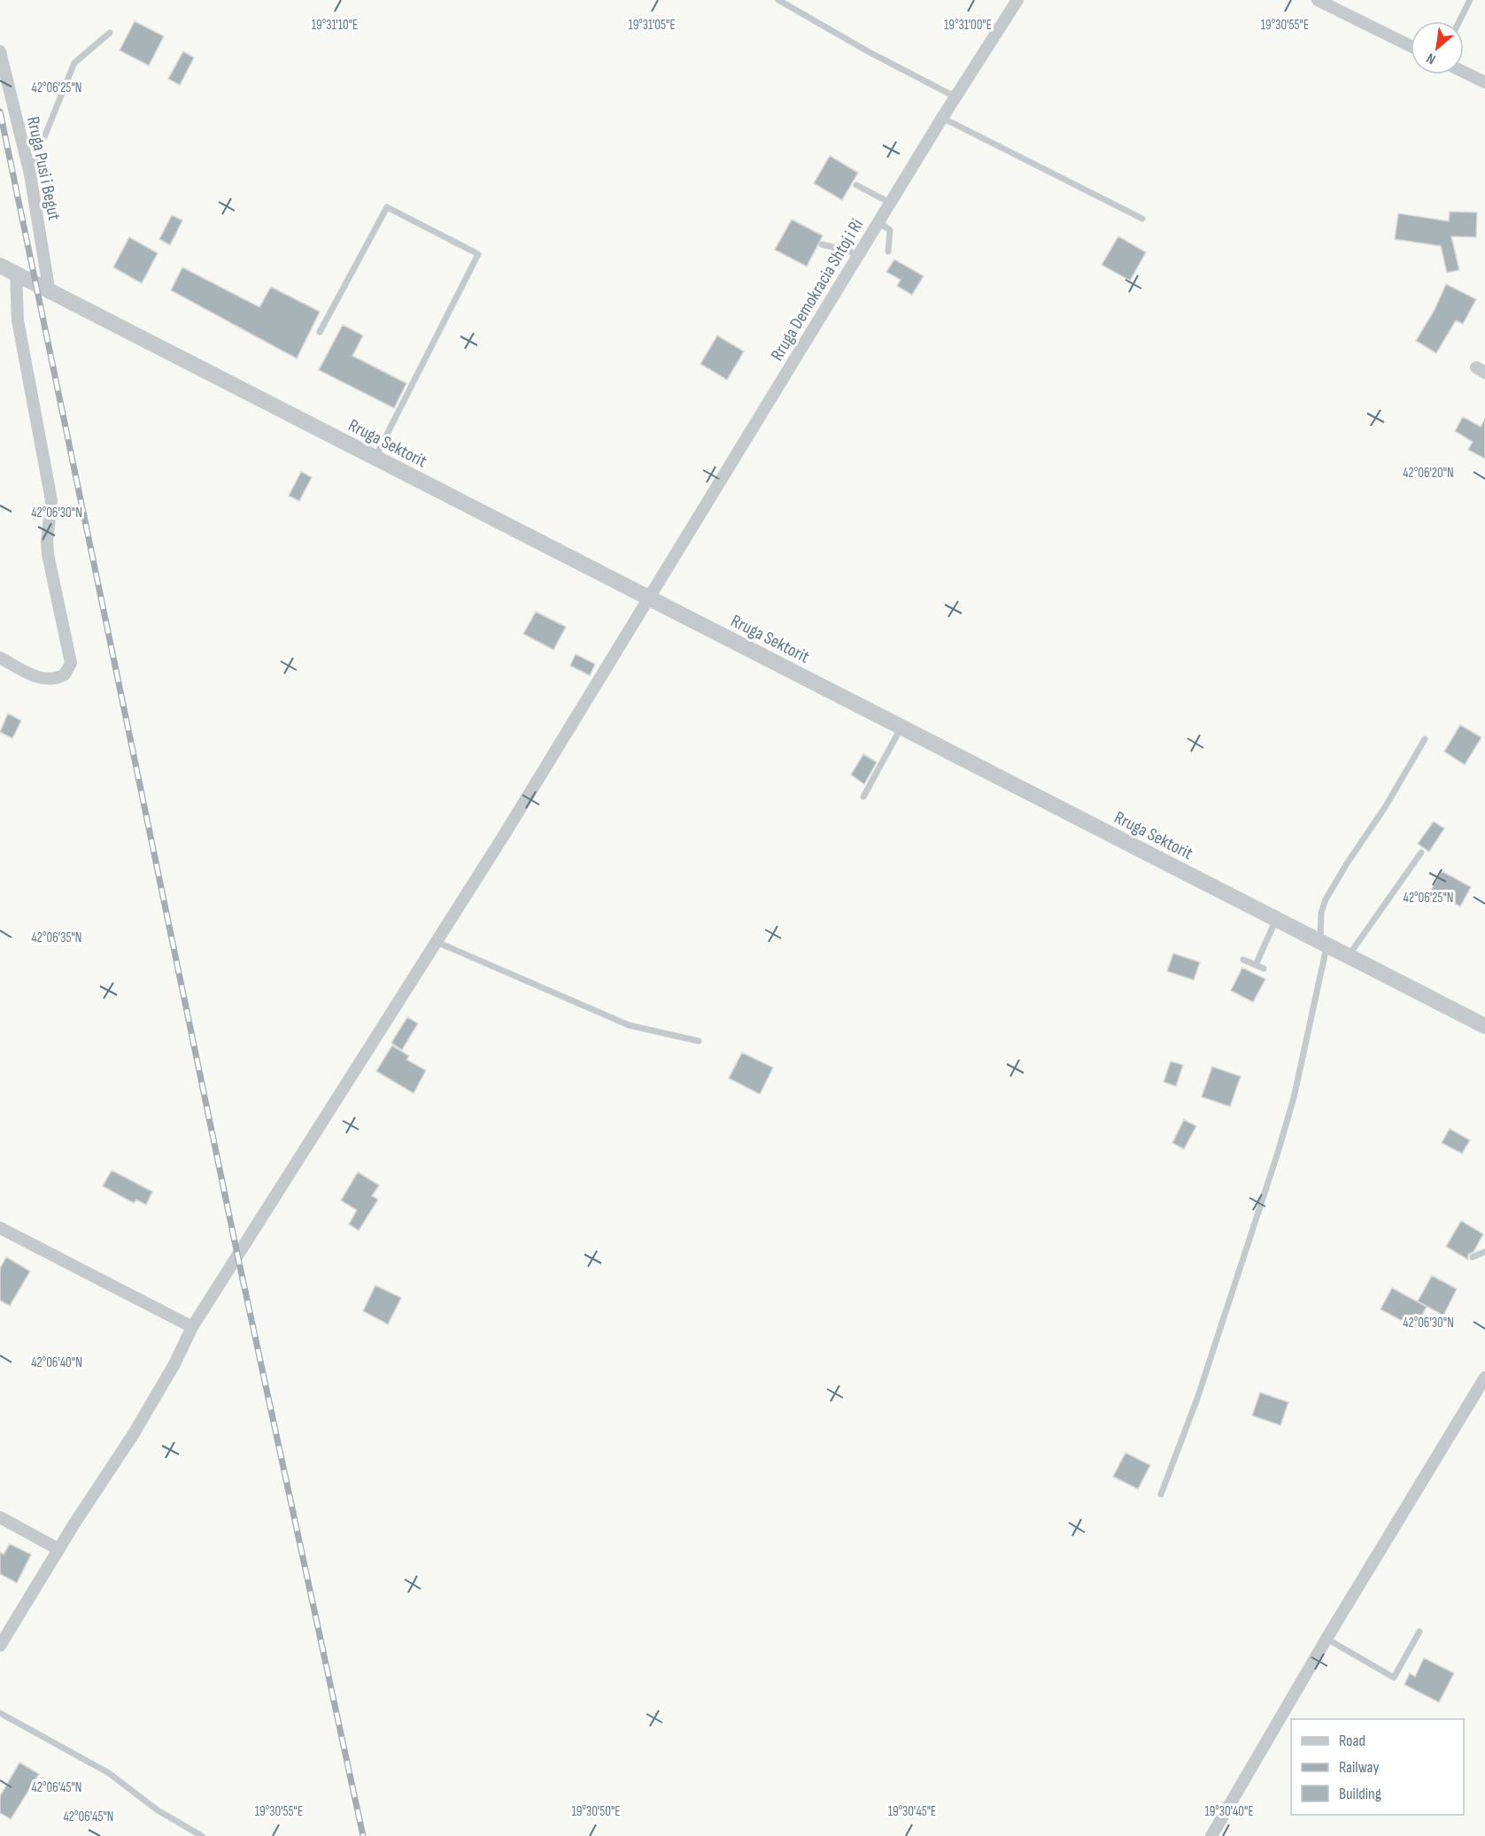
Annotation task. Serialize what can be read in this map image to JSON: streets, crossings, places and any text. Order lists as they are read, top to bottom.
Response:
{
  "streets": {
    "street": ["Rruga Pusi i Begut", "Rruga Demokracia Shtoj i Ri", "Rruga Sektorit"]
  },
  "crossings": [
    ["Rruga Pusi i Begut", "Rruga Sektorit"],
    ["Rruga Demokracia Shtoj i Ri", "Rruga Sektorit"]
  ],
  "legend": ["Road", "Railway", "Building"],
  "north": "bottom left",
  "coordinates": [
    "19°31'10\"E",
    "19°31'05\"E",
    "19°31'00\"E",
    "19°30'55\"E",
    "42°06'25\"N",
    "42°06'20\"N",
    "42°06'30\"N",
    "42°06'35\"N",
    "42°06'40\"N",
    "42°06'45\"N",
    "19°30'50\"E",
    "19°30'45\"E",
    "19°30'40\"E"
  ]
}
